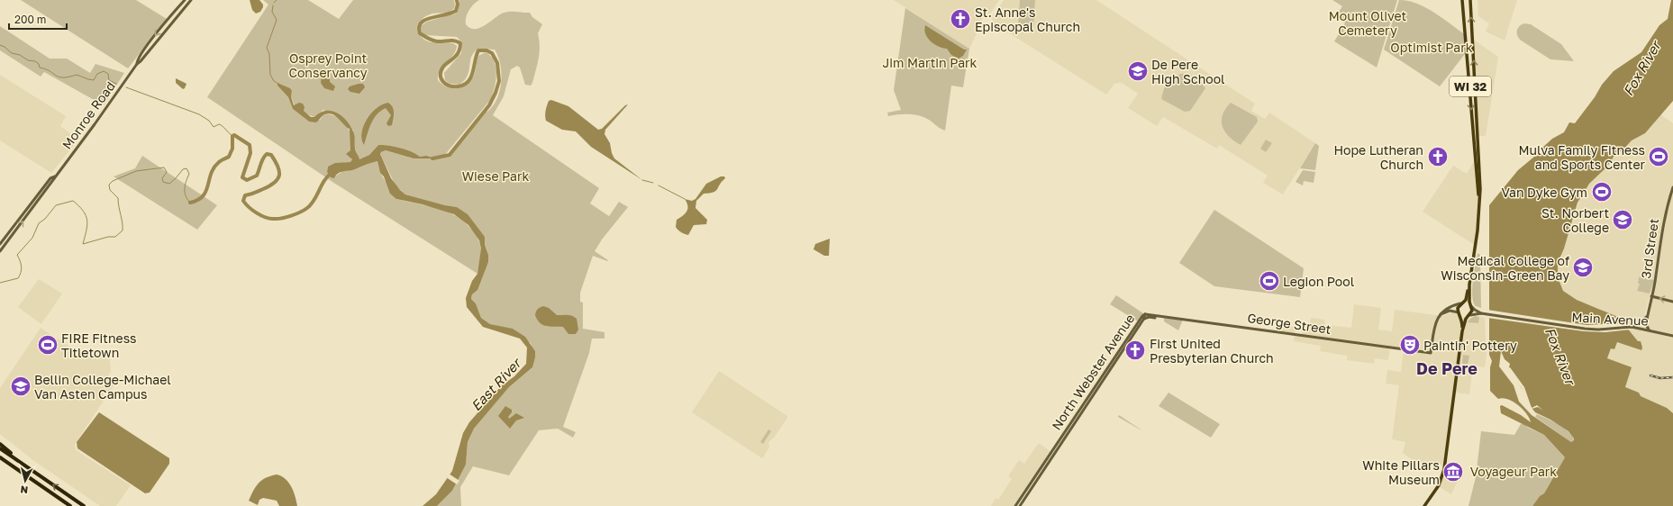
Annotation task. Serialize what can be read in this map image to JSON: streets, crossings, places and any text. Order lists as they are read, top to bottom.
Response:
{
  "streets": {
    "main road": [
      "WI 32",
      "Monroe Road",
      "3rd Street",
      "Main Avenue",
      "George Street",
      "North Webster Avenue"
    ]
  },
  "crossings": [
    ["WI 32", "Main Avenue"],
    ["3rd Street", "Main Avenue"],
    ["George Street", "North Webster Avenue"]
  ],
  "districts": ["De Pere"],
  "water": ["Fox River", "East River"],
  "parks": [
    "Mount Olivet Cemetery",
    "Optimist Park",
    "Osprey Point Conservancy",
    "Jim Martin Park",
    "Wiese Park",
    "Voyageur Park"
  ],
  "places": {
    "church": ["St. Anne's Episcopal Church", "Hope Lutheran Church", "First United Presbyterian Church"],
    "school or university": [
      "De Pere High School",
      "St. Norbert College",
      "Medical College of Wisconsin-Green Bay",
      "Bellin College-Michael Van Asten Campus"
    ],
    "sports": [
      "Mulva Family Fitness and Sports Center",
      "Van Dyke Gym",
      "Legion Pool",
      "FIRE Fitness Titletown"
    ],
    "theatre": ["Paintin' Pottery"],
    "museum": ["White Pillars Museum"]
  },
  "scale_bar": "200 m",
  "north": "bottom"
}
